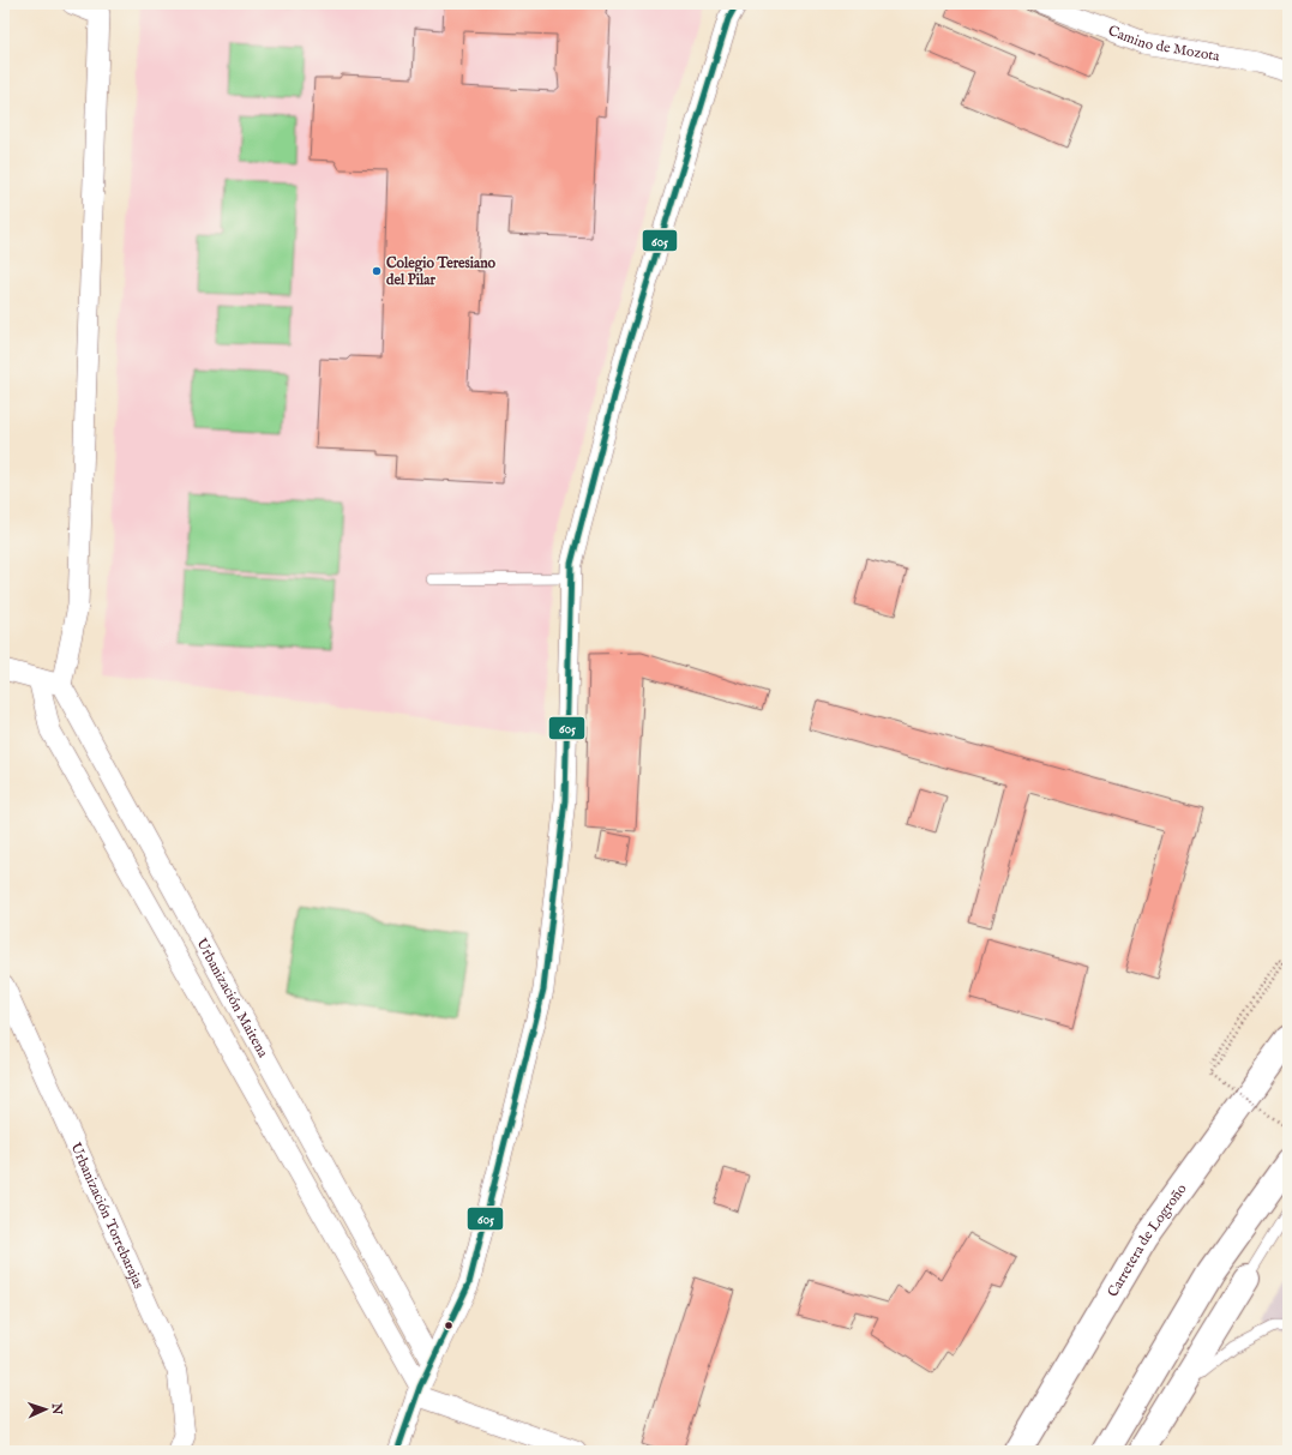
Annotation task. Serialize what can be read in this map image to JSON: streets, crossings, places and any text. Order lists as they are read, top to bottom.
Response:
{
  "streets": {
    "highway": ["Carretera de Logroño"],
    "street": ["Camino de Mozota", "Urbanización Maitena", "Urbanización Torrebarajas"]
  },
  "places": ["Colegio Teresiano del Pilar"],
  "lines": ["transit line 605"],
  "north": "right"
}
